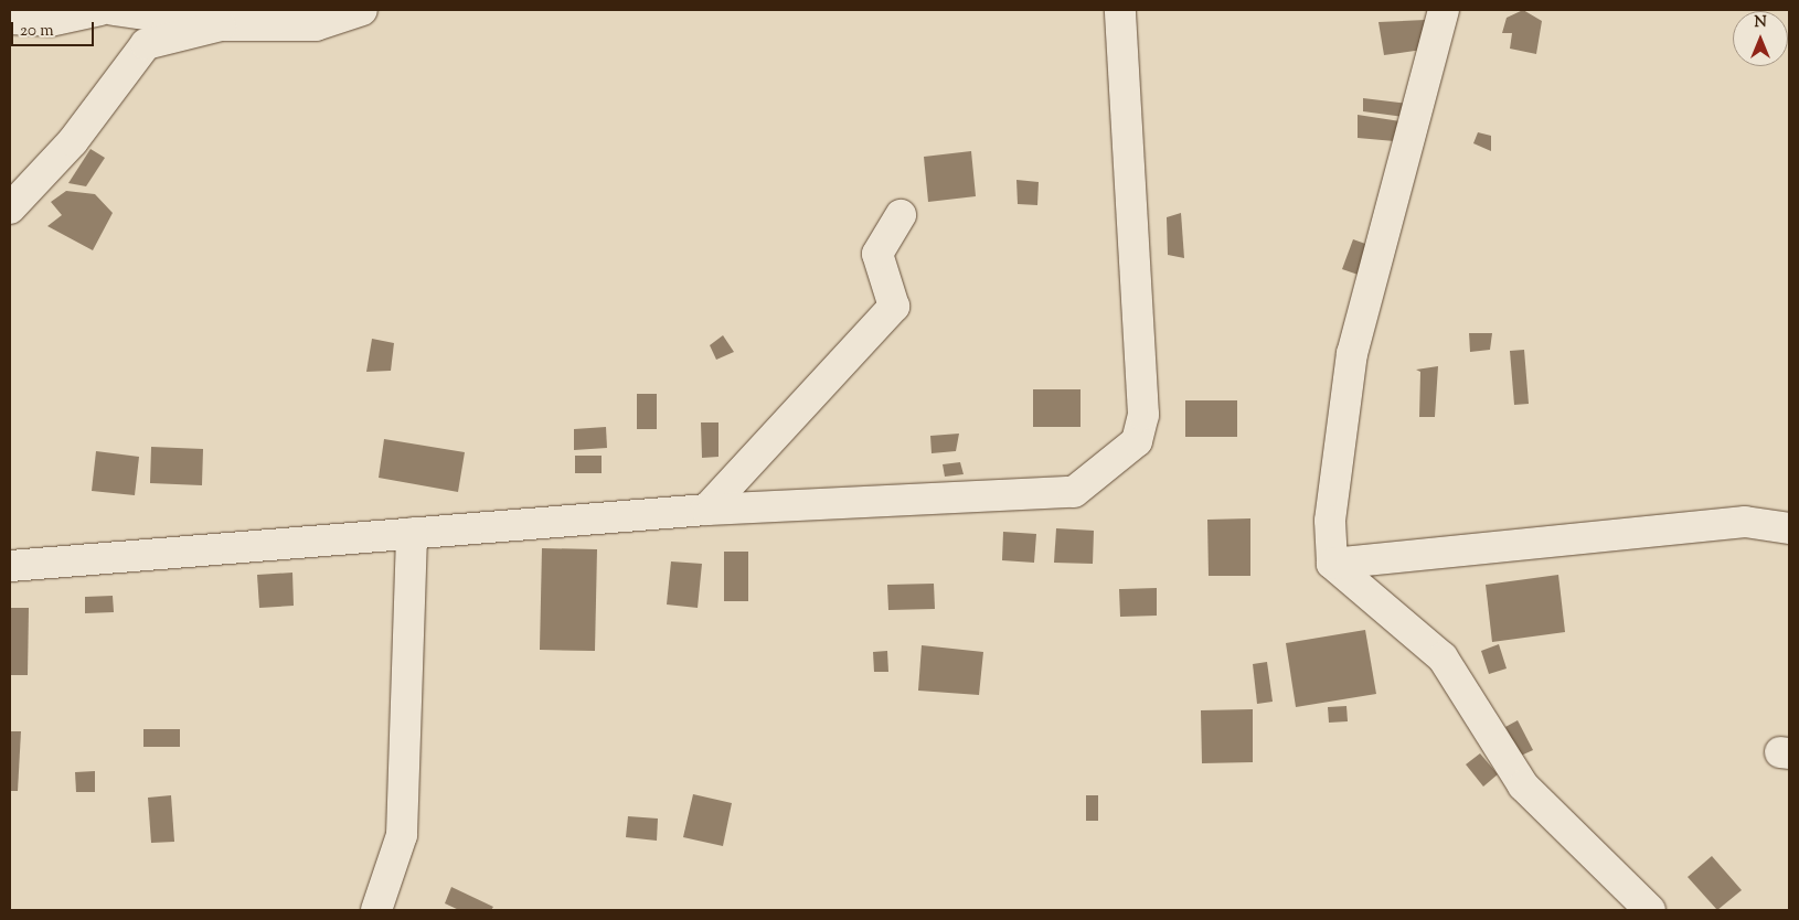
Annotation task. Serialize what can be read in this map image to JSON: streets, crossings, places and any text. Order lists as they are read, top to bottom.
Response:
{
  "scale_bar": "20 m",
  "north": "top"
}
